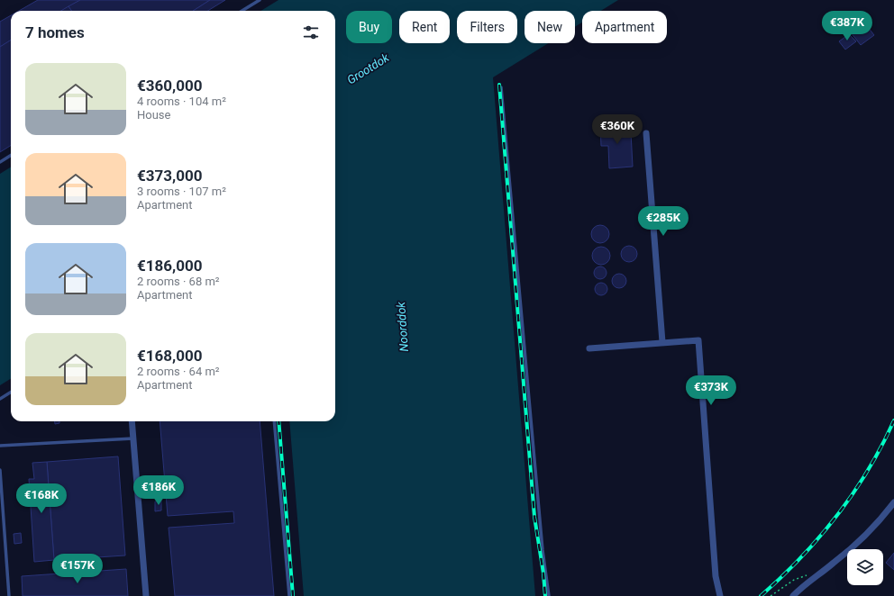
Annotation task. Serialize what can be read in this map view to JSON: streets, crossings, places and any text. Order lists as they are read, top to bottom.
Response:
{
  "water": ["Grootdok", "Noorddok"],
  "page": {
    "price": [
      "€387K",
      "€360K",
      "€285K",
      "€373K",
      "€186K",
      "€168K",
      "€157K"
    ],
    "chip": [
      "Buy",
      "Rent",
      "Filters",
      "New",
      "Apartment"
    ],
    "heading": "7 homes",
    "list": [
      {
        "name": "€360,000",
        "note": "4 rooms · 104 m² · House"
      },
      {
        "name": "€373,000",
        "note": "3 rooms · 107 m² · Apartment"
      },
      {
        "name": "€186,000",
        "note": "2 rooms · 68 m² · Apartment"
      },
      {
        "name": "€168,000",
        "note": "2 rooms · 64 m² · Apartment"
      }
    ]
  }
}
